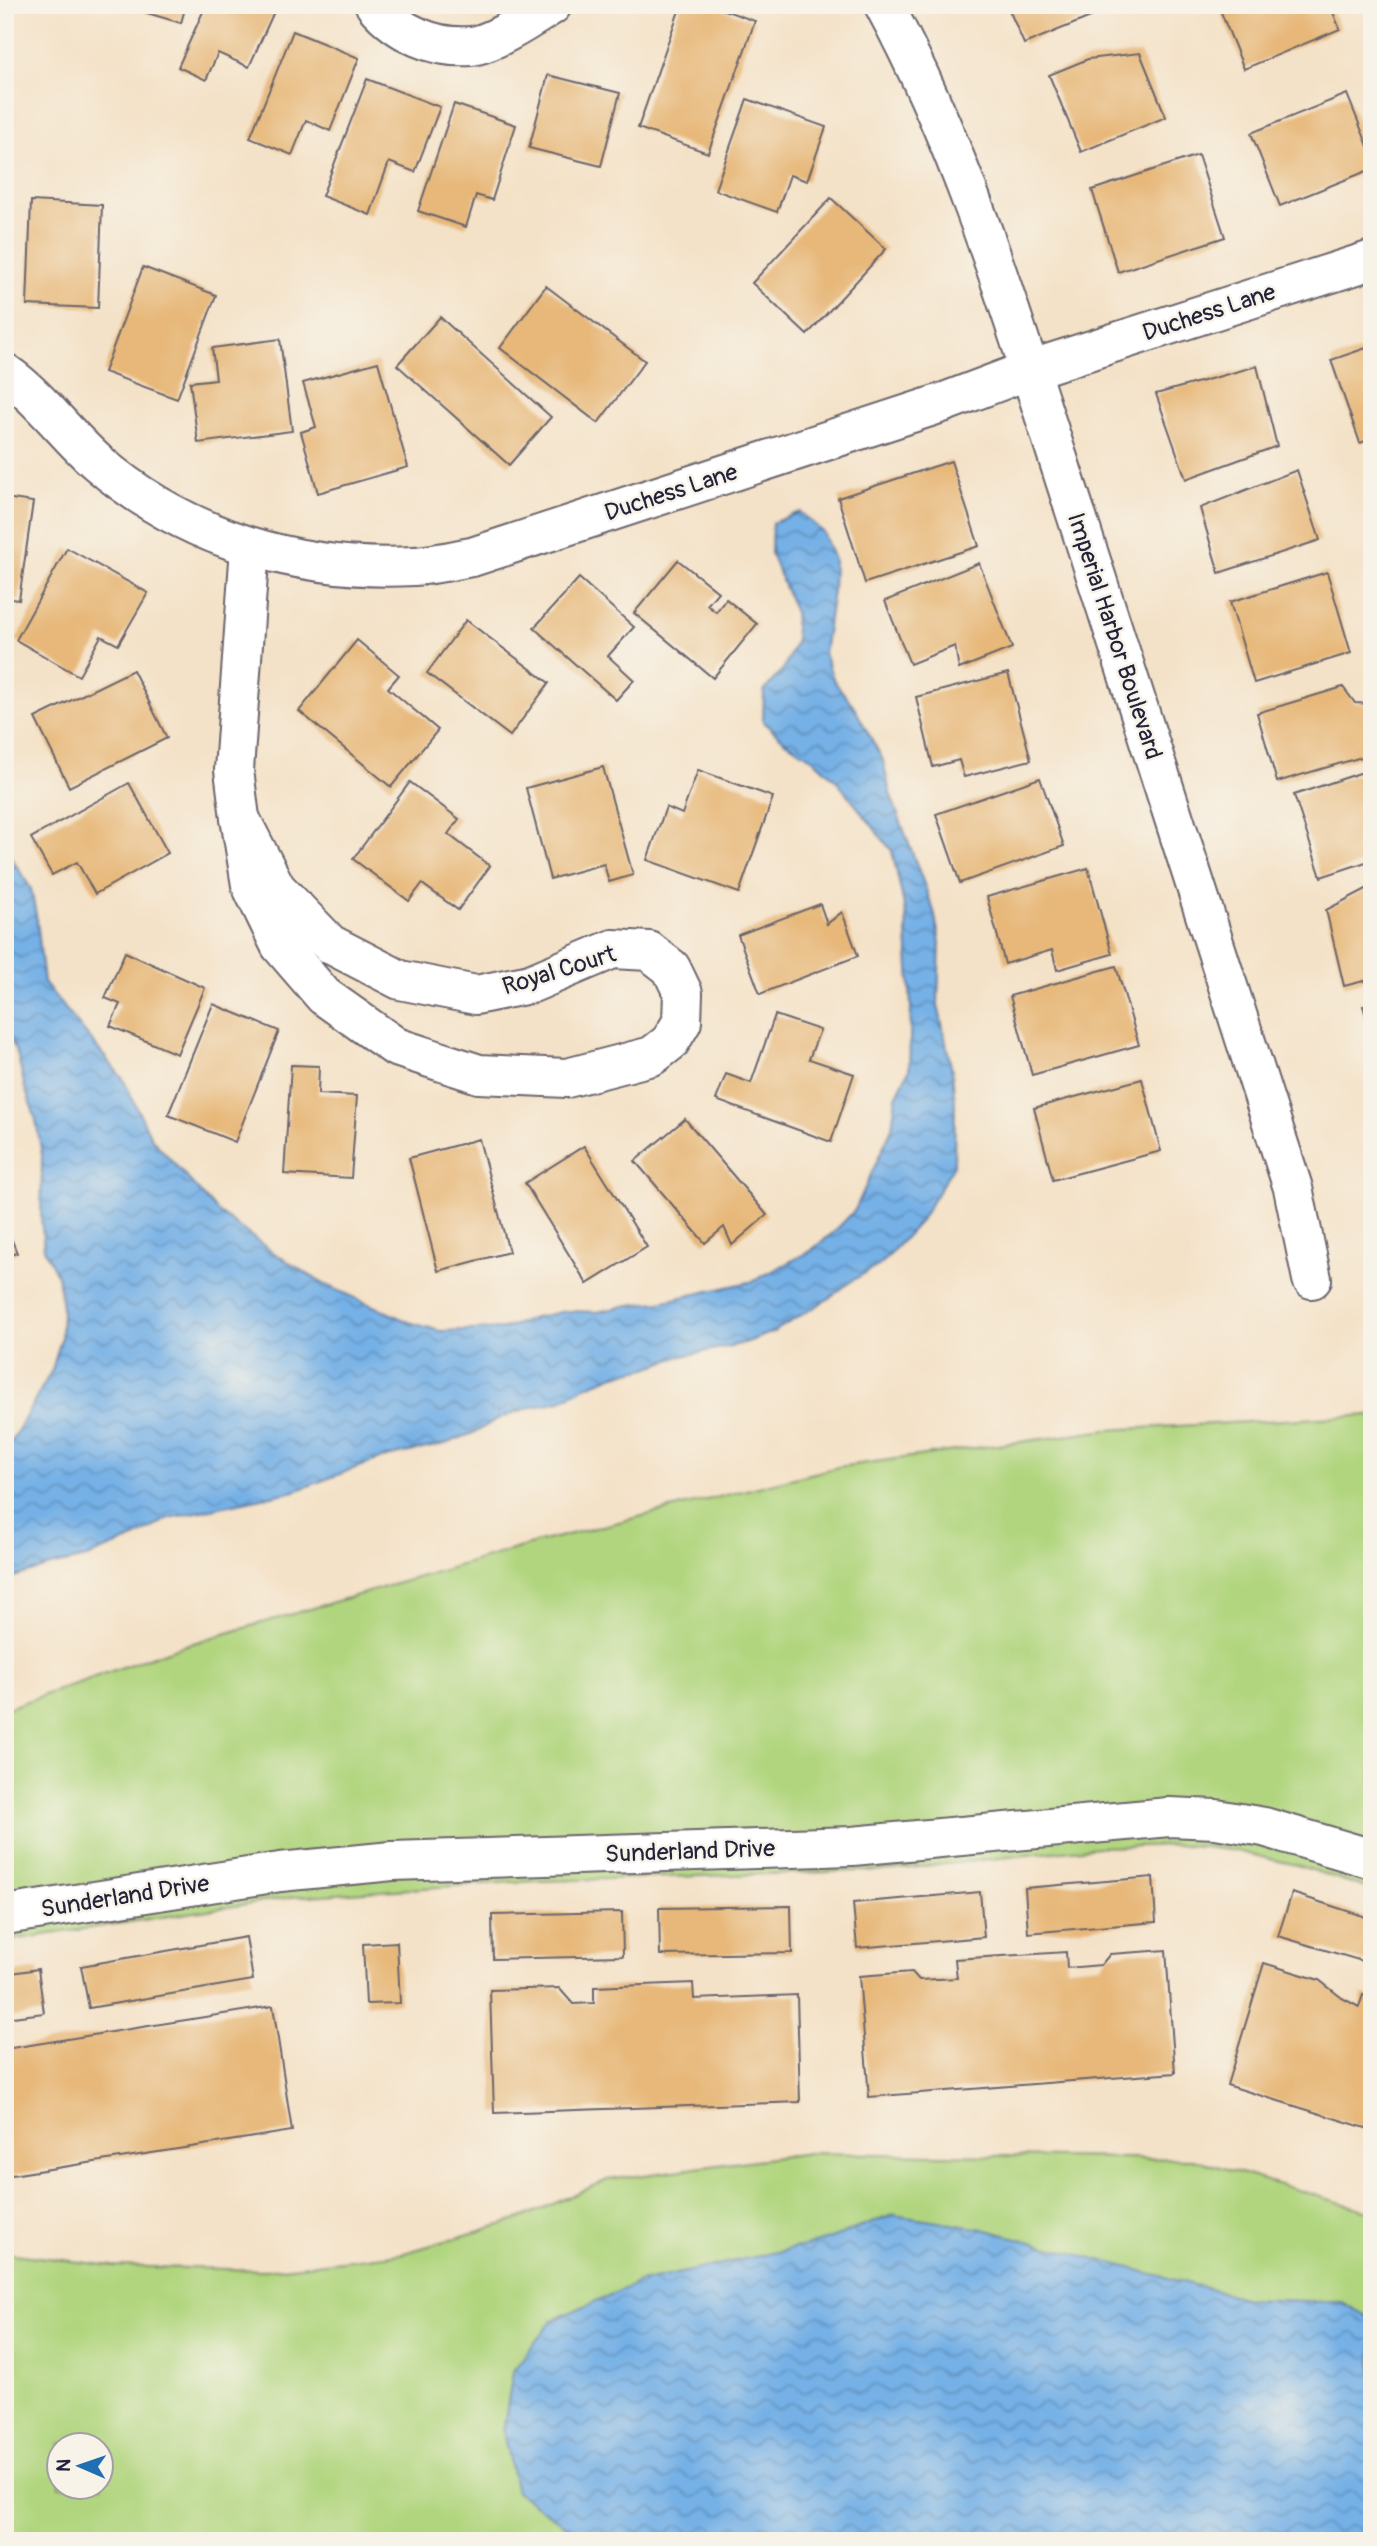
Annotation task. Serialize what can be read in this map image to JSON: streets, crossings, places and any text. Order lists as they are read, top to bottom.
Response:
{
  "streets": {
    "street": [
      "Duchess Lane",
      "Imperial Harbor Boulevard",
      "Royal Court",
      "Sunderland Drive"
    ]
  },
  "crossings": [
    ["Duchess Lane", "Imperial Harbor Boulevard"],
    ["Duchess Lane", "Royal Court"]
  ],
  "north": "left"
}
